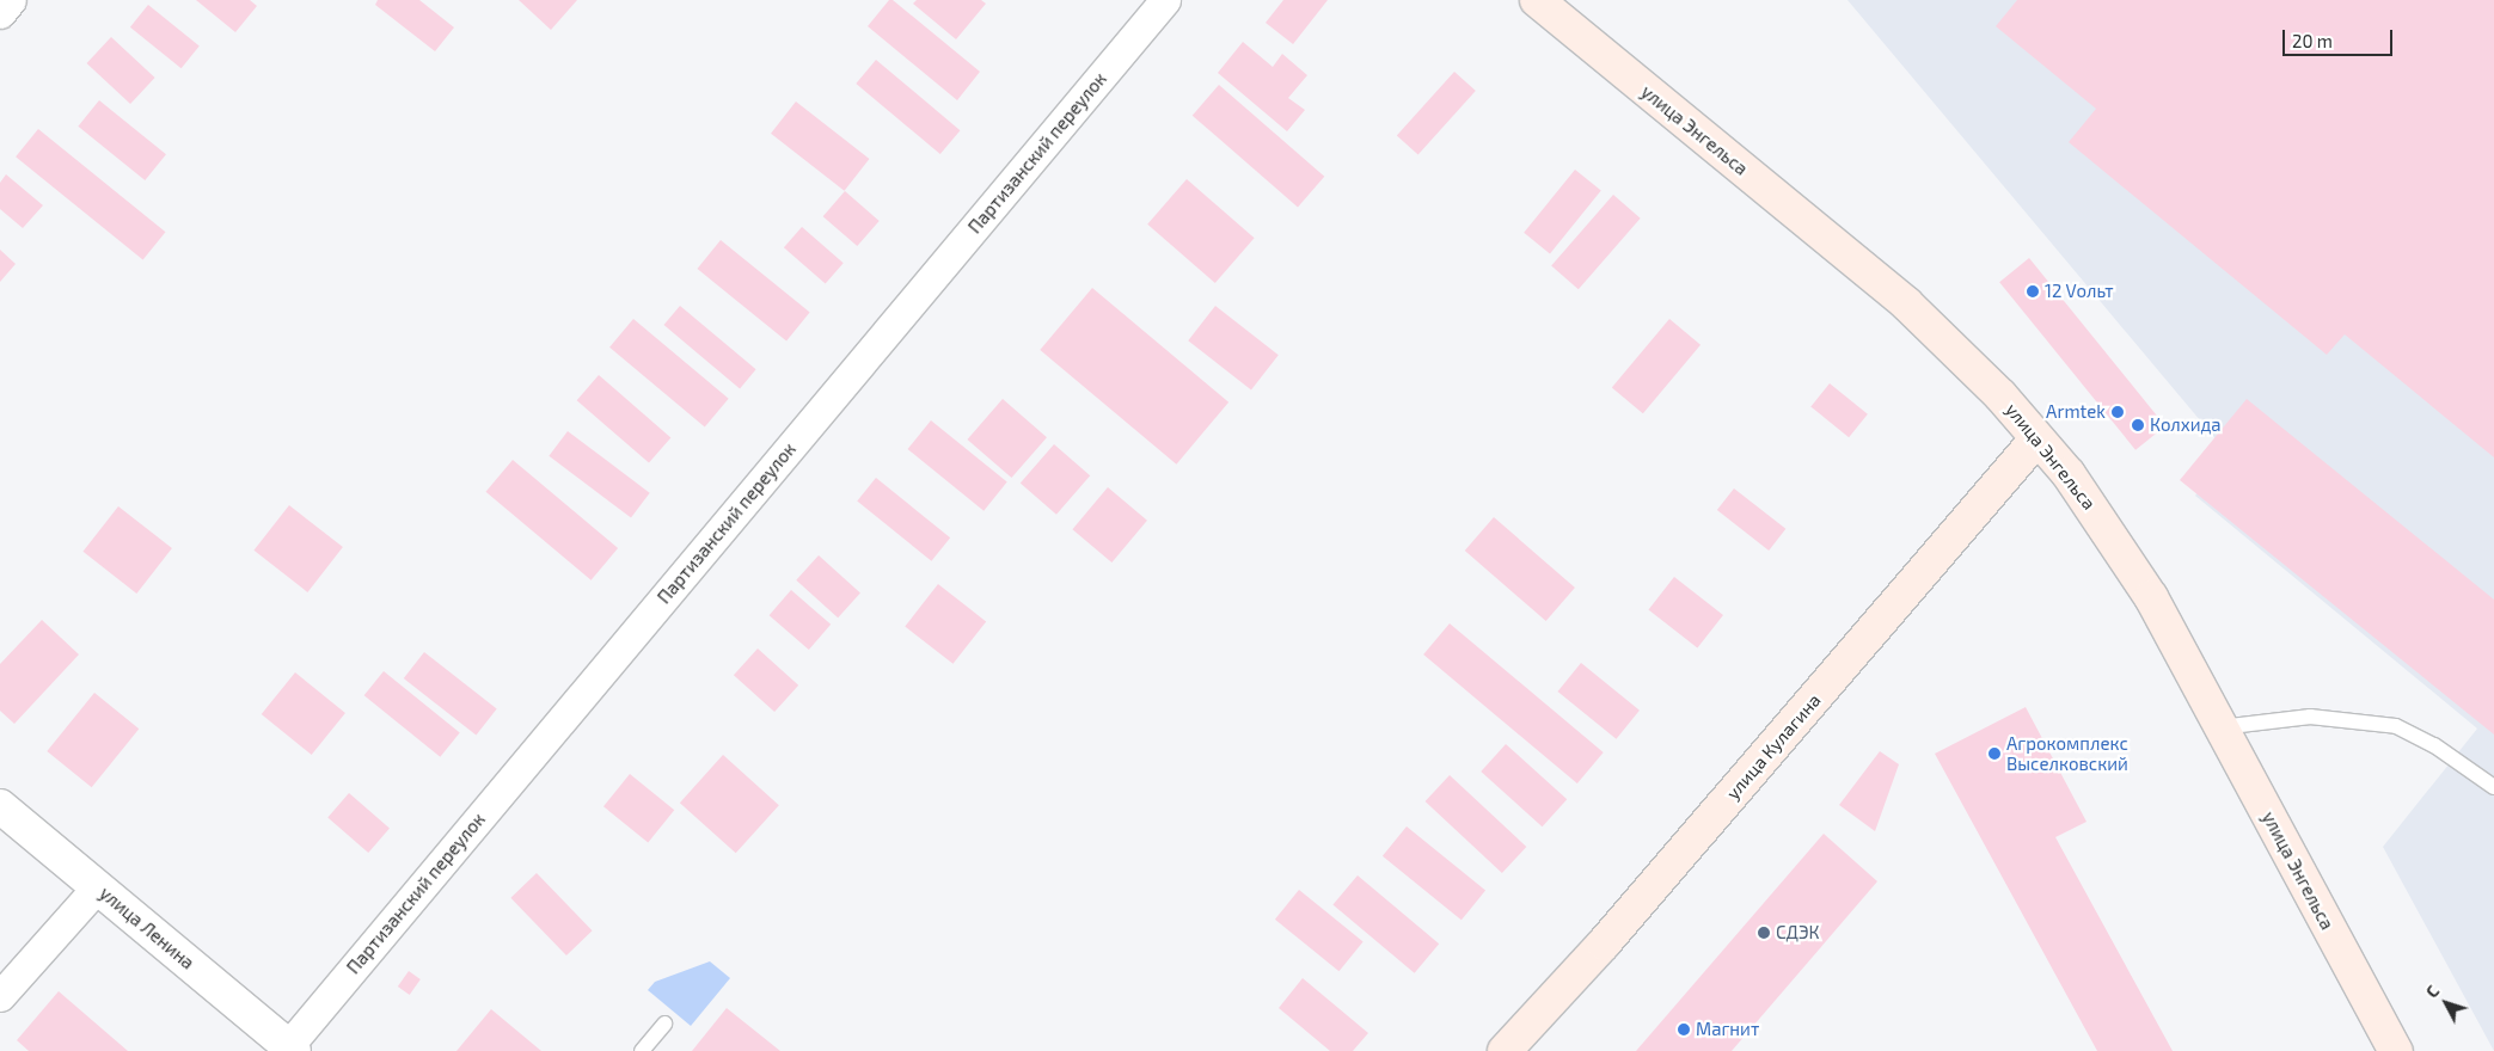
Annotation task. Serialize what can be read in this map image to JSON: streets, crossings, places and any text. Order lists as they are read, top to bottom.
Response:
{
  "streets": {
    "main road": ["улица Энгельса", "улица Кулагина"],
    "street": ["Партизанский переулок", "улица Ленина"]
  },
  "crossings": [
    ["улица Энгельса", "улица Кулагина"],
    ["Партизанский переулок", "улица Ленина"]
  ],
  "places": [
    "12 Vольт",
    "Armtek",
    "Колхида",
    "Агрокомплекс Выселковский",
    "СДЭК",
    "Магнит"
  ],
  "scale_bar": "20 m",
  "north": "top left"
}
